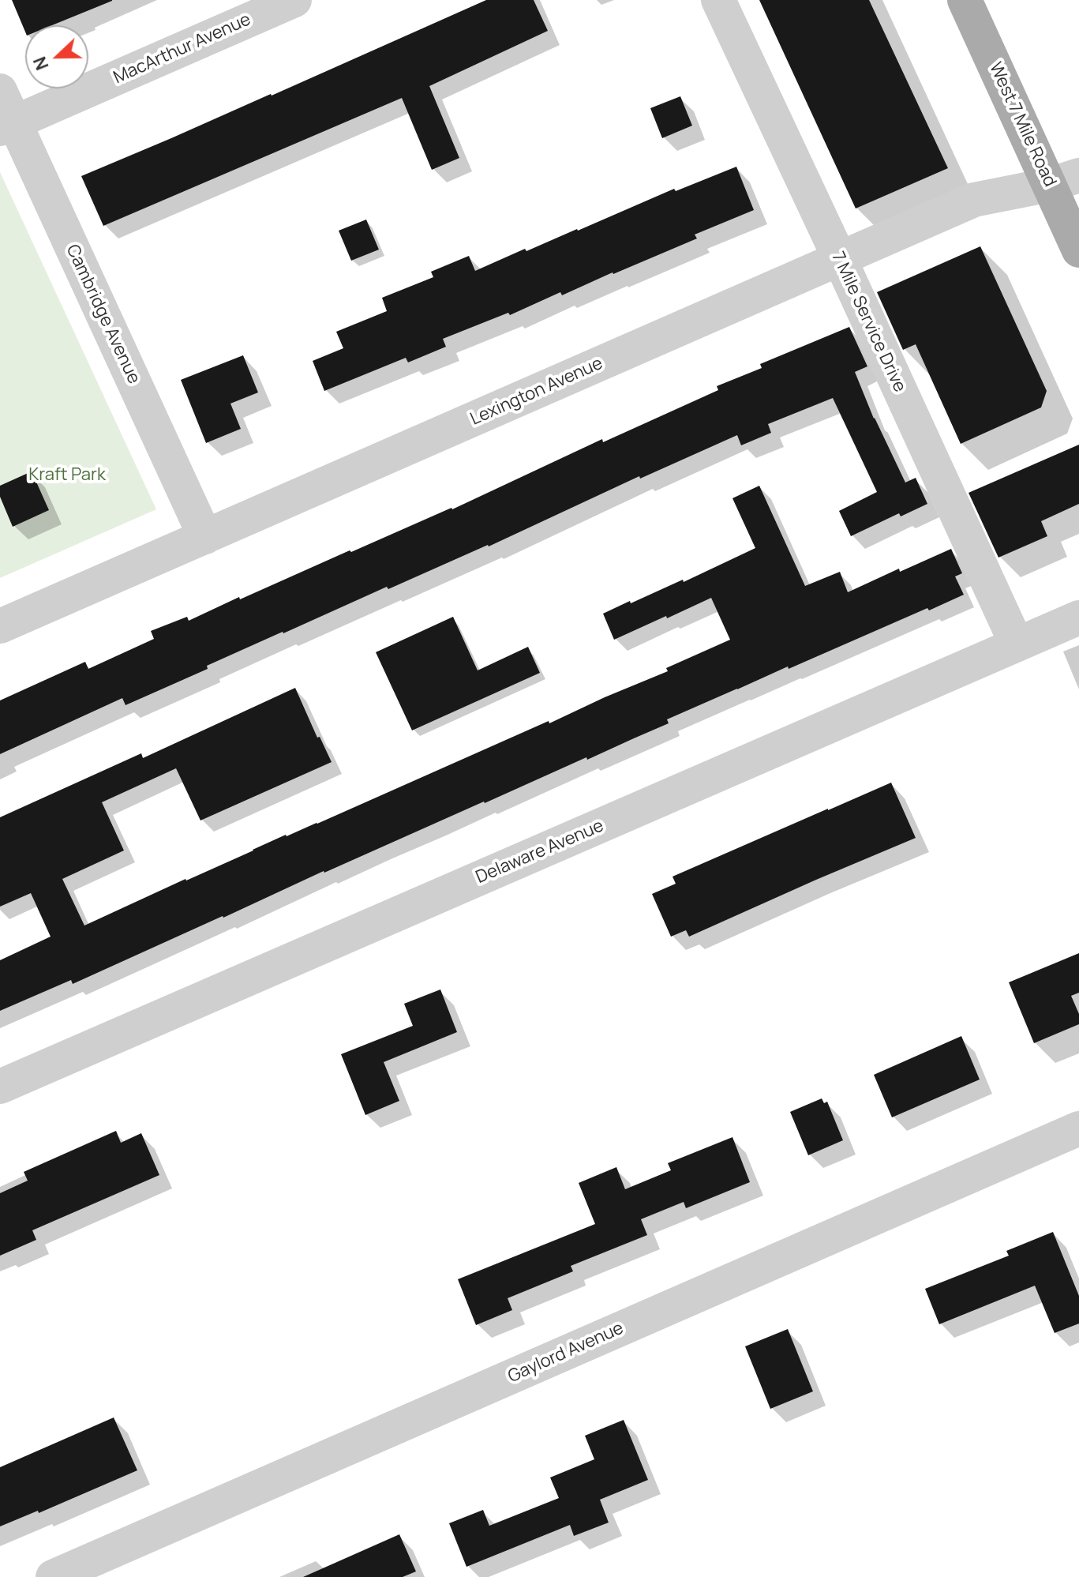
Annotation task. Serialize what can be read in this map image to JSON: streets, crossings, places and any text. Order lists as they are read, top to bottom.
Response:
{
  "streets": {
    "main road": ["West 7 Mile Road"],
    "street": [
      "MacArthur Avenue",
      "Cambridge Avenue",
      "7 Mile Service Drive",
      "Lexington Avenue",
      "Delaware Avenue",
      "Gaylord Avenue"
    ]
  },
  "crossings": [
    ["MacArthur Avenue", "Cambridge Avenue"],
    ["West 7 Mile Road", "Lexington Avenue"],
    ["Cambridge Avenue", "Lexington Avenue"],
    ["7 Mile Service Drive", "Lexington Avenue"],
    ["7 Mile Service Drive", "Delaware Avenue"]
  ],
  "parks": ["Kraft Park"],
  "north": "left"
}
